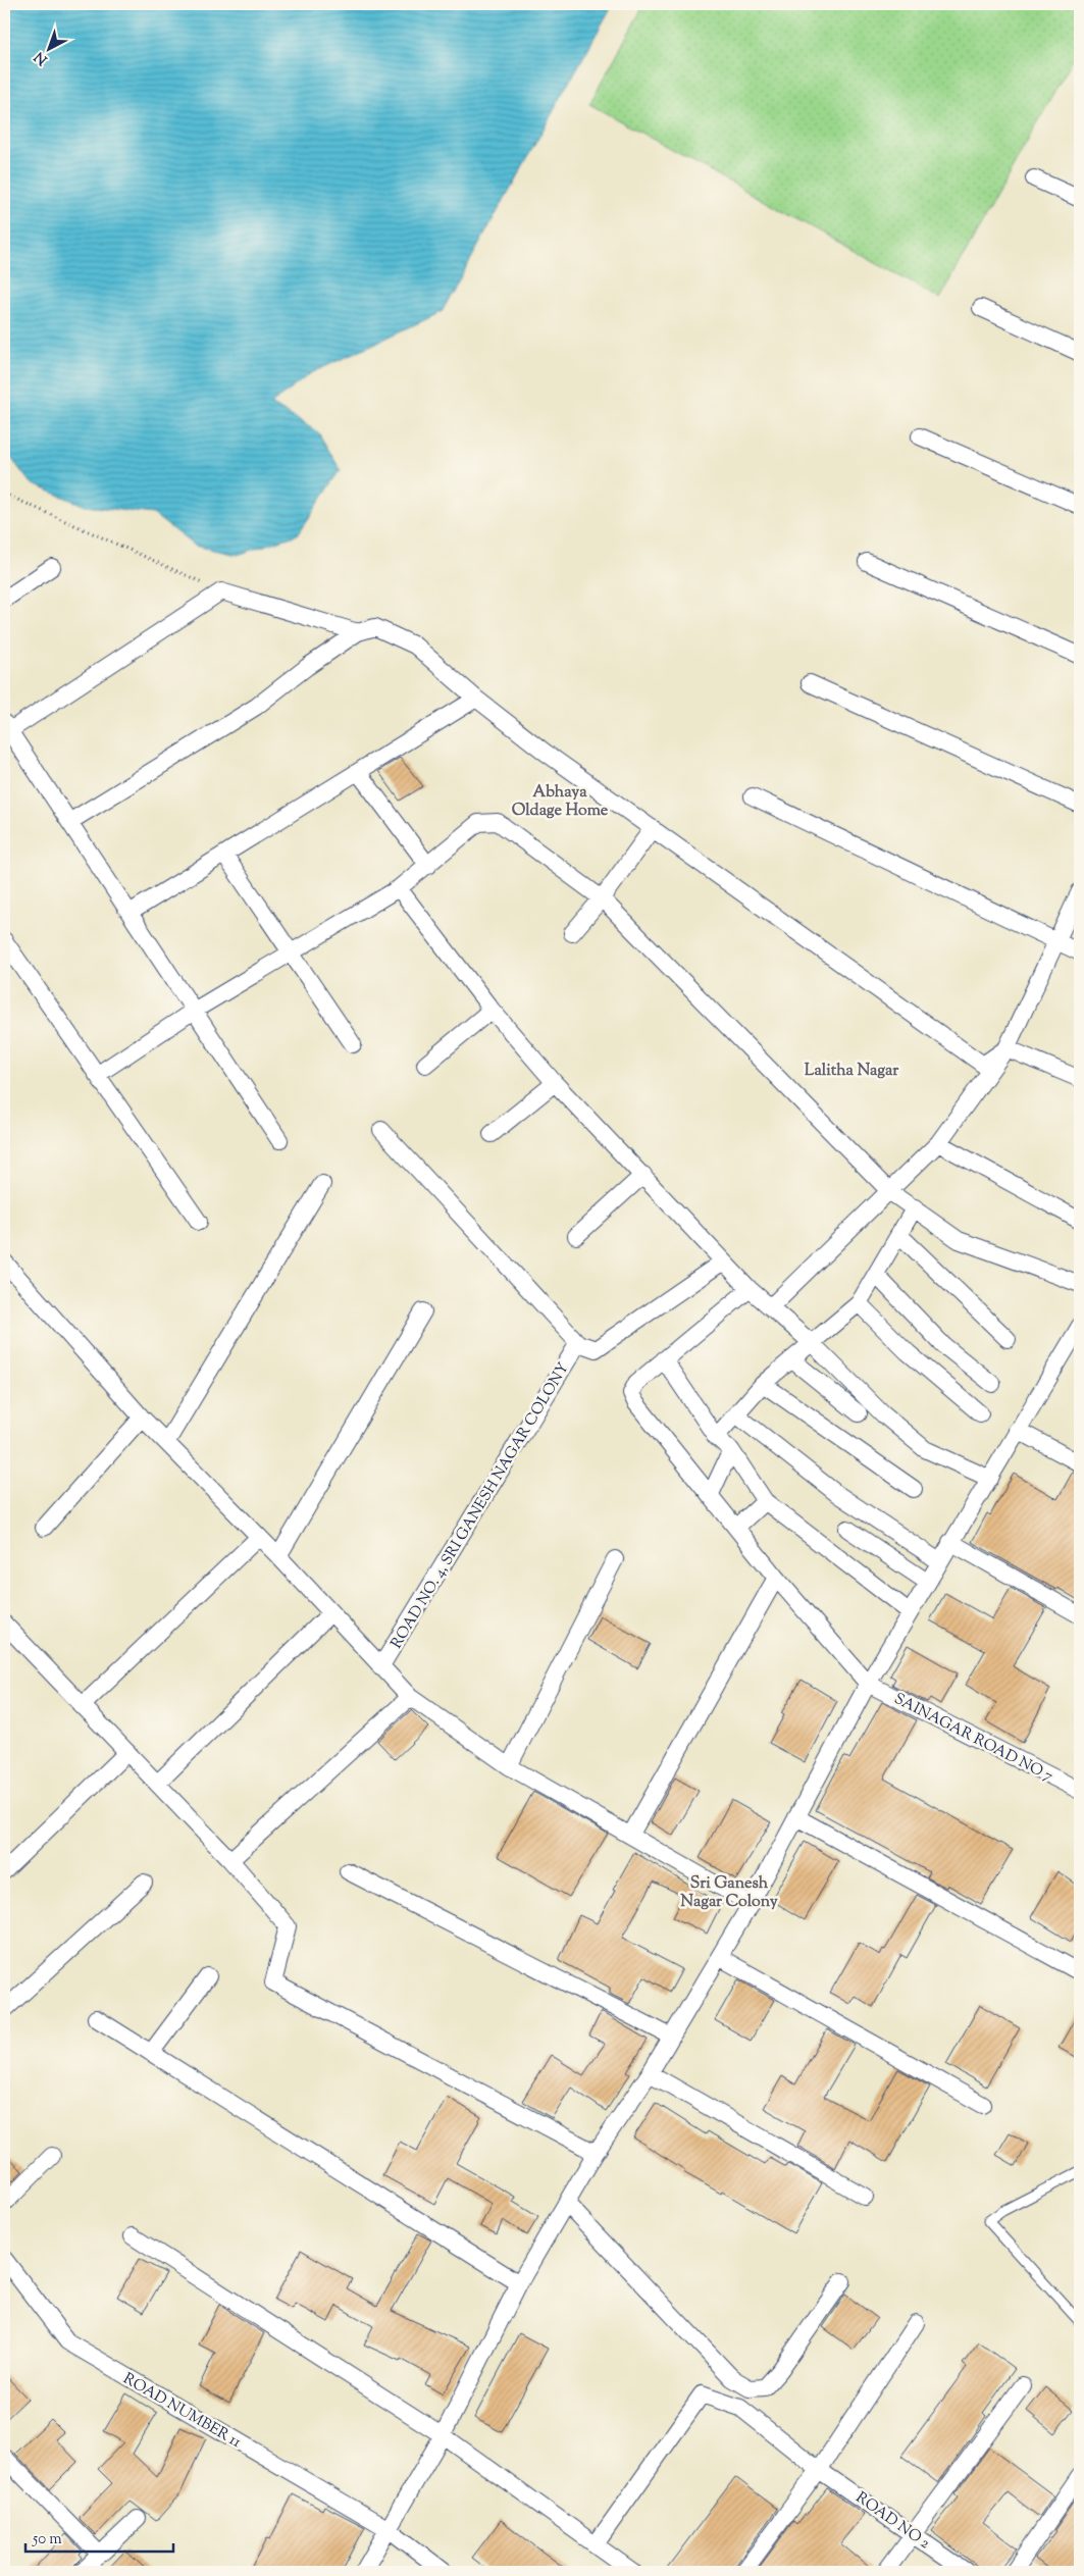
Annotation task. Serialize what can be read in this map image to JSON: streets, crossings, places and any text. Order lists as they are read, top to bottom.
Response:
{
  "streets": {
    "street": [
      "ROAD NO. 4, SRI GANESH NAGAR COLONY",
      "SAINAGAR ROAD NO 7",
      "ROAD NUMBER 11",
      "ROAD NO 2"
    ]
  },
  "districts": ["Abhaya Oldage Home", "Lalitha Nagar", "Sri Ganesh Nagar Colony"],
  "scale_bar": "50 m",
  "north": "bottom left"
}
